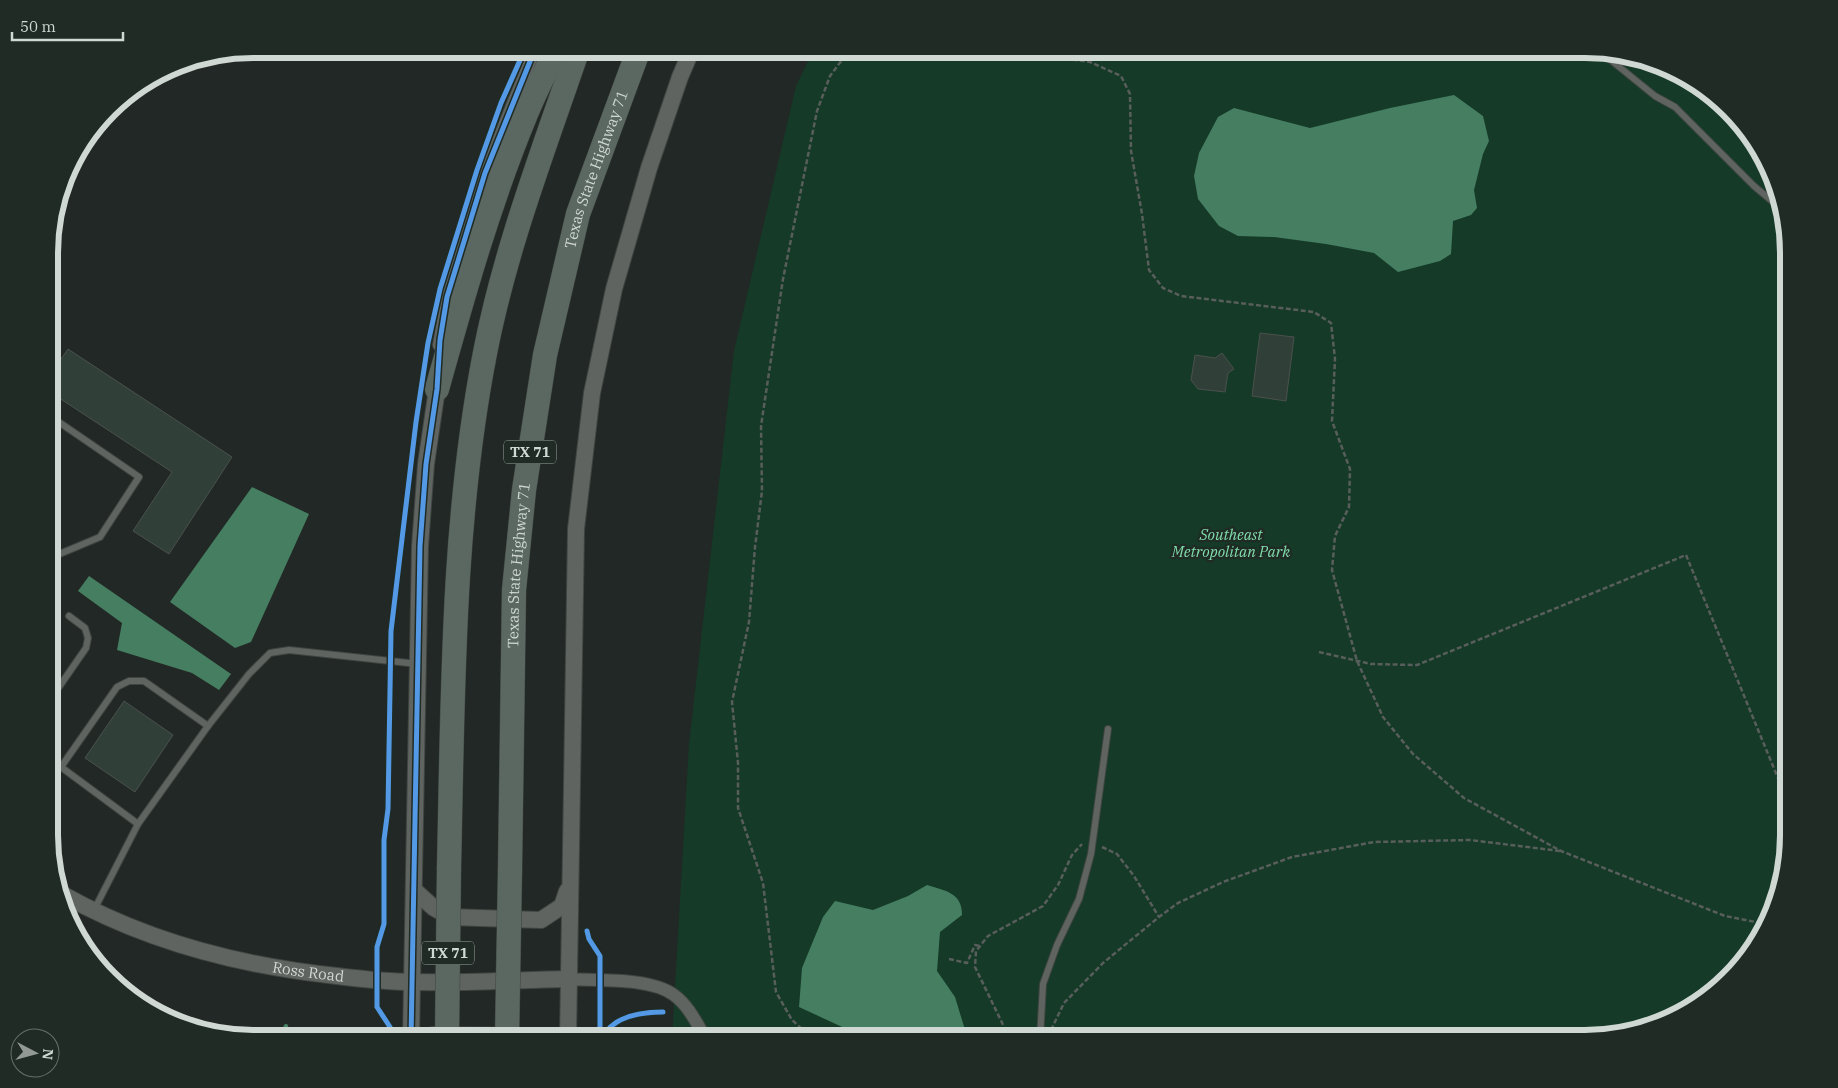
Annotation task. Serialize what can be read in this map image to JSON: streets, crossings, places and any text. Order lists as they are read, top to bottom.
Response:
{
  "streets": {
    "highway": ["Texas State Highway 71", "TX 71"],
    "street": ["Ross Road"]
  },
  "parks": ["Southeast Metropolitan Park"],
  "scale_bar": "50 m",
  "north": "right"
}
